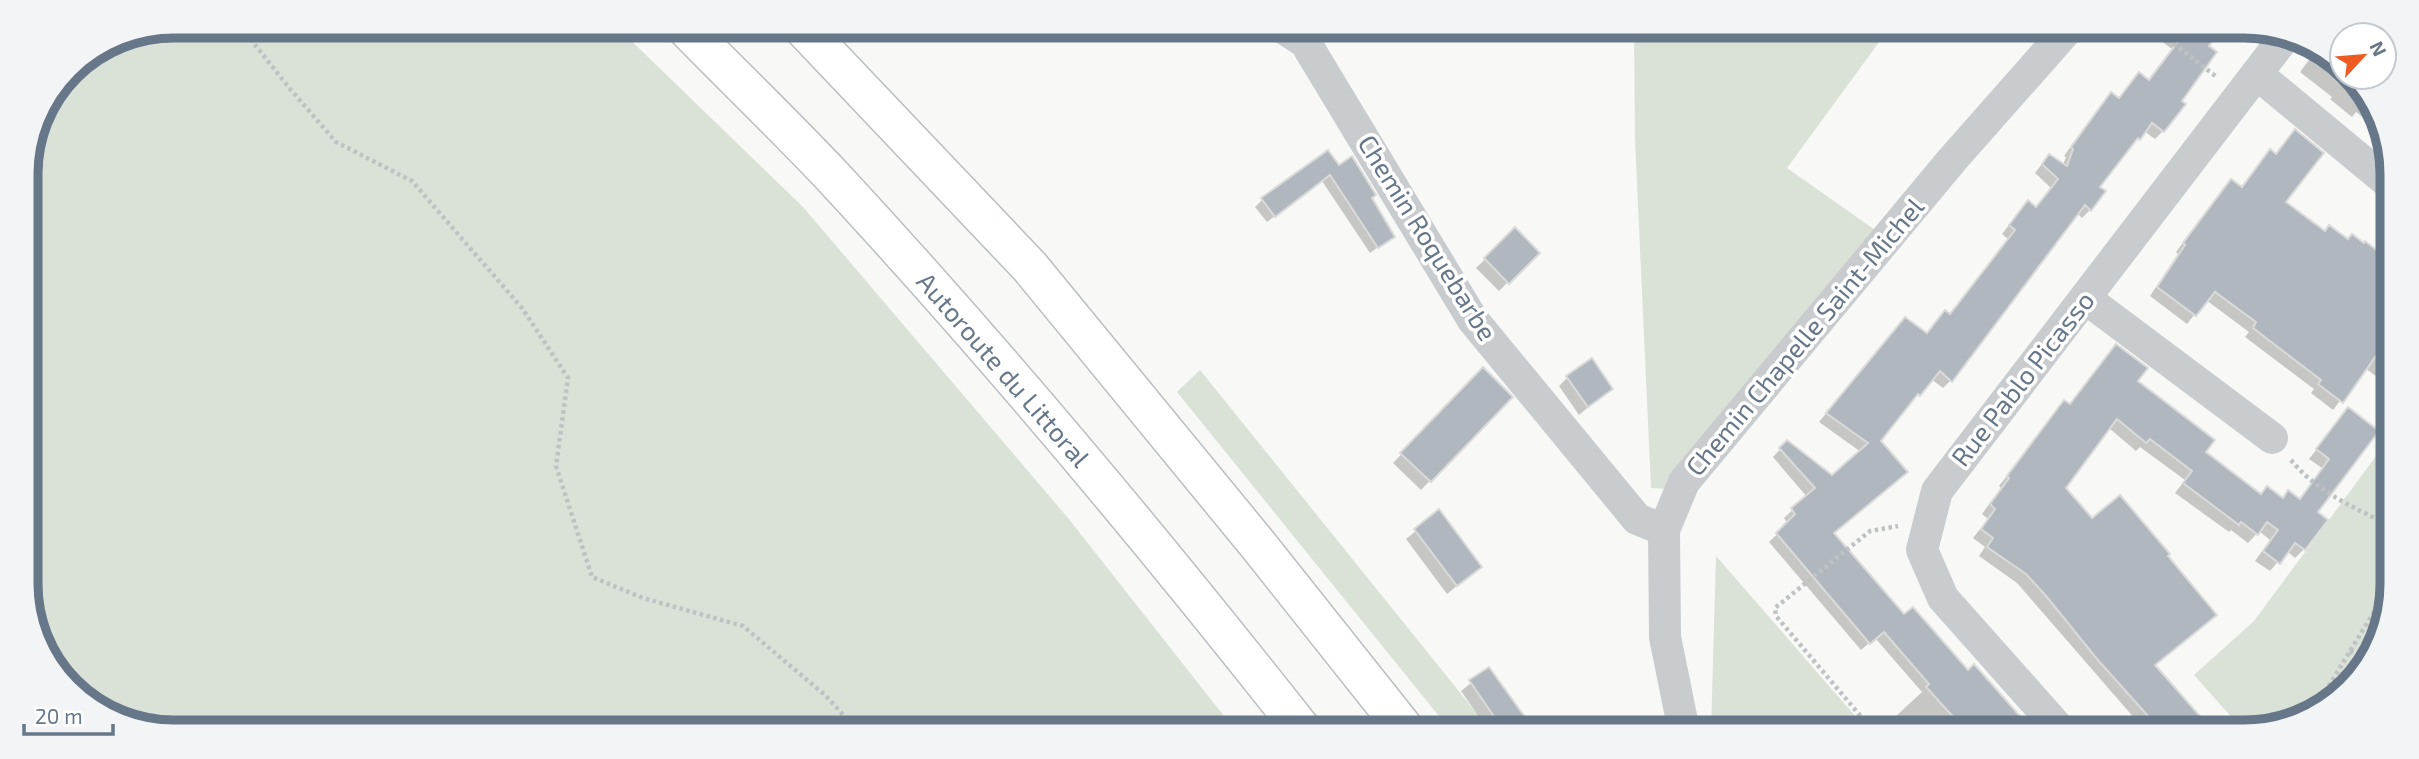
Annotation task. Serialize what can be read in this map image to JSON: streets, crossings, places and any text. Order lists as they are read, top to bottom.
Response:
{
  "streets": {
    "highway": ["Autoroute du Littoral"],
    "street": ["Chemin Roquebarbe", "Chemin Chapelle Saint-Michel", "Rue Pablo Picasso"]
  },
  "crossings": [
    ["Chemin Roquebarbe", "Chemin Chapelle Saint-Michel"]
  ],
  "scale_bar": "20 m",
  "north": "top right"
}
